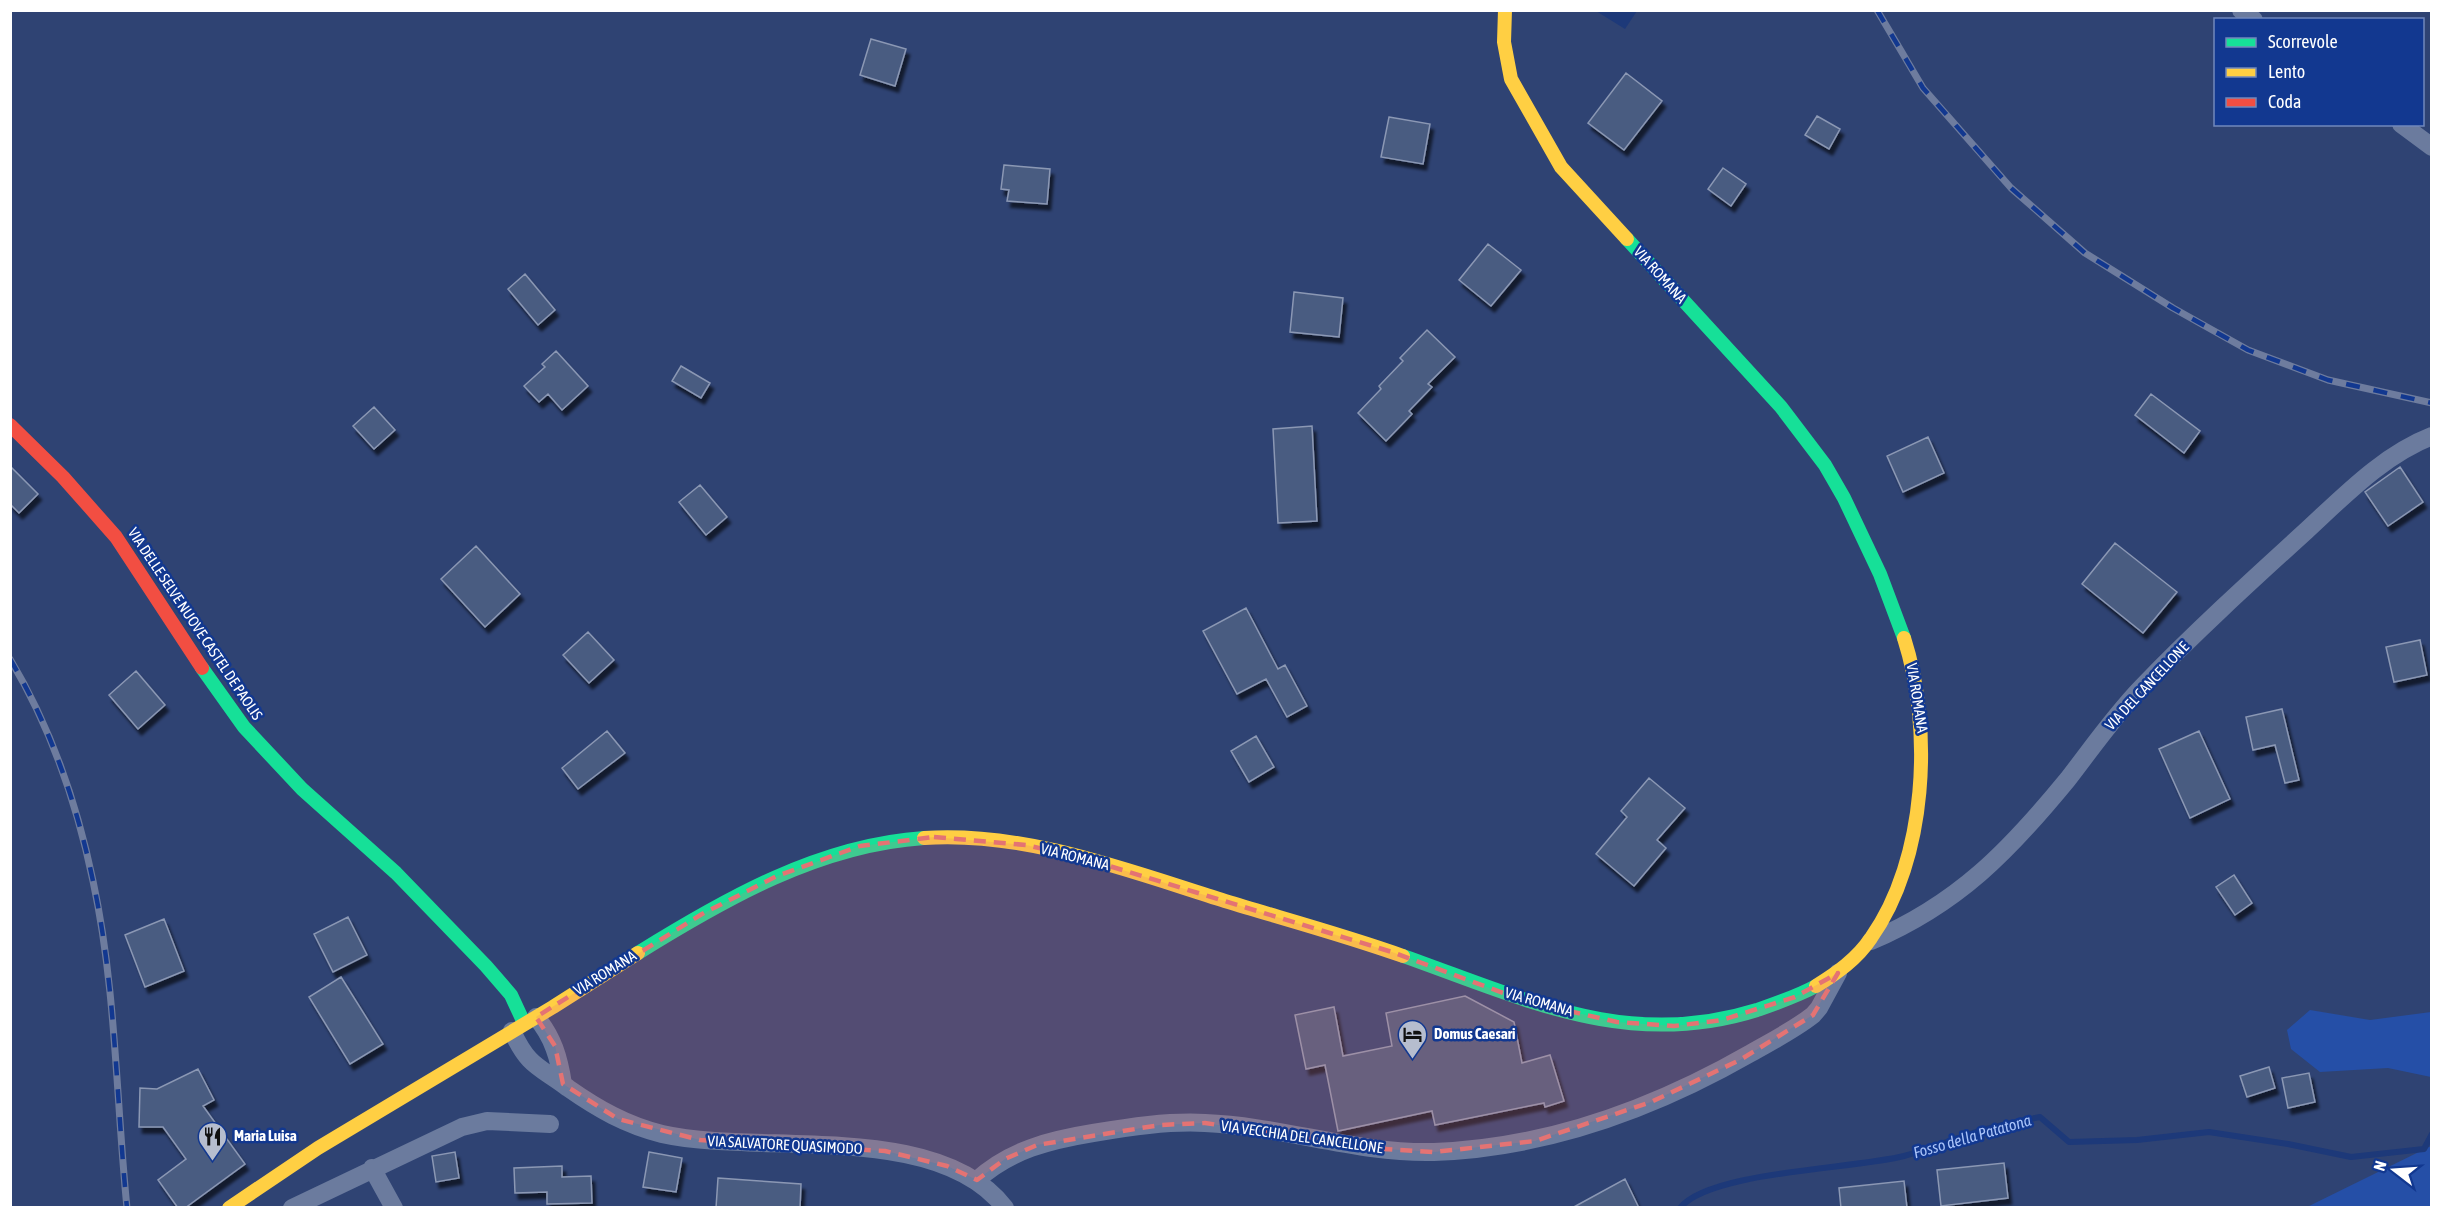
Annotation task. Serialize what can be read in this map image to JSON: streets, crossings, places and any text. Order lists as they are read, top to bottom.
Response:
{
  "streets": {
    "street": [
      "VIA ROMANA",
      "VIA DELLE SELVE NUOVE CASTEL DE PAOLIS",
      "VIA DEL CANCELLONE",
      "VIA VECCHIA DEL CANCELLONE",
      "VIA SALVATORE QUASIMODO"
    ]
  },
  "crossings": [
    ["VIA ROMANA", "VIA DELLE SELVE NUOVE CASTEL DE PAOLIS"],
    ["VIA ROMANA", "VIA DEL CANCELLONE"],
    ["VIA ROMANA", "VIA VECCHIA DEL CANCELLONE"],
    ["VIA ROMANA", "VIA SALVATORE QUASIMODO"],
    ["VIA DELLE SELVE NUOVE CASTEL DE PAOLIS", "VIA SALVATORE QUASIMODO"],
    ["VIA VECCHIA DEL CANCELLONE", "VIA SALVATORE QUASIMODO"]
  ],
  "water": ["Fosso della Patatona"],
  "places": {
    "hotel": ["Domus Caesari"],
    "restaurant": ["Maria Luisa"]
  },
  "legend": ["Scorrevole", "Lento", "Coda"],
  "north": "left"
}
